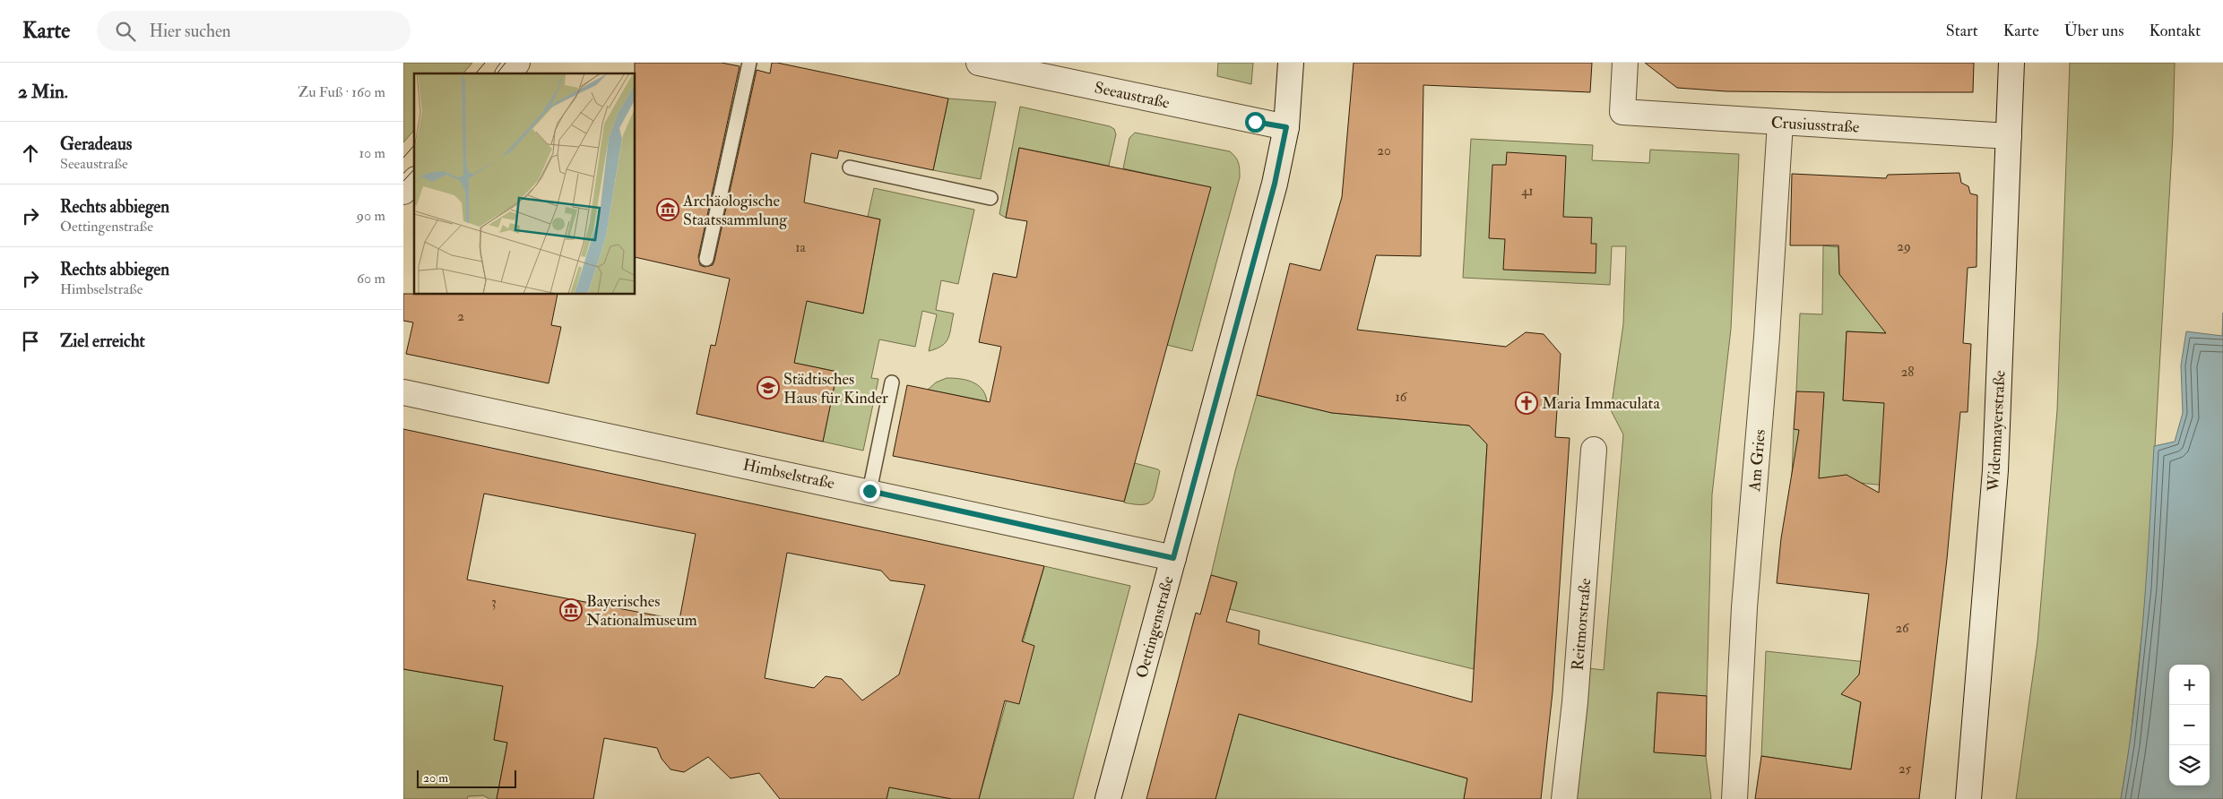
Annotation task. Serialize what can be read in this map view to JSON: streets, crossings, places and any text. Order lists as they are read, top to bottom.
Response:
{
  "streets": {
    "street": [
      "Seeaustraße",
      "Crusiusstraße",
      "Widenmayerstraße",
      "Am Gries",
      "Himbselstraße",
      "Reitmorstraße",
      "Oettingenstraße"
    ]
  },
  "crossings": [
    ["Seeaustraße", "Oettingenstraße"],
    ["Crusiusstraße", "Widenmayerstraße"],
    ["Crusiusstraße", "Am Gries"],
    ["Himbselstraße", "Oettingenstraße"]
  ],
  "places": {
    "museum": ["Archäologische Staatssammlung", "Bayerisches Nationalmuseum"],
    "school or university": ["Städtisches Haus für Kinder"],
    "church": ["Maria Immaculata"]
  },
  "house_numbers": [
    "20",
    "41",
    "29",
    "1a",
    "2",
    "28",
    "16",
    "3",
    "26",
    "25"
  ],
  "scale_bar": "20 m",
  "page": {
    "header": "Karte",
    "search": "Hier suchen",
    "nav": [
      "Start",
      "Karte",
      "Über uns",
      "Kontakt"
    ],
    "heading": ["2 Min.", "Zu Fuß · 160 m"],
    "list": [
      ["Geradeaus", "Seeaustraße", "10 m"],
      ["Rechts abbiegen", "Oettingenstraße", "90 m"],
      ["Rechts abbiegen", "Himbselstraße", "60 m"],
      "Ziel erreicht"
    ],
    "map_buttons": ["+", "−"],
    "scale": "20 m"
  }
}
